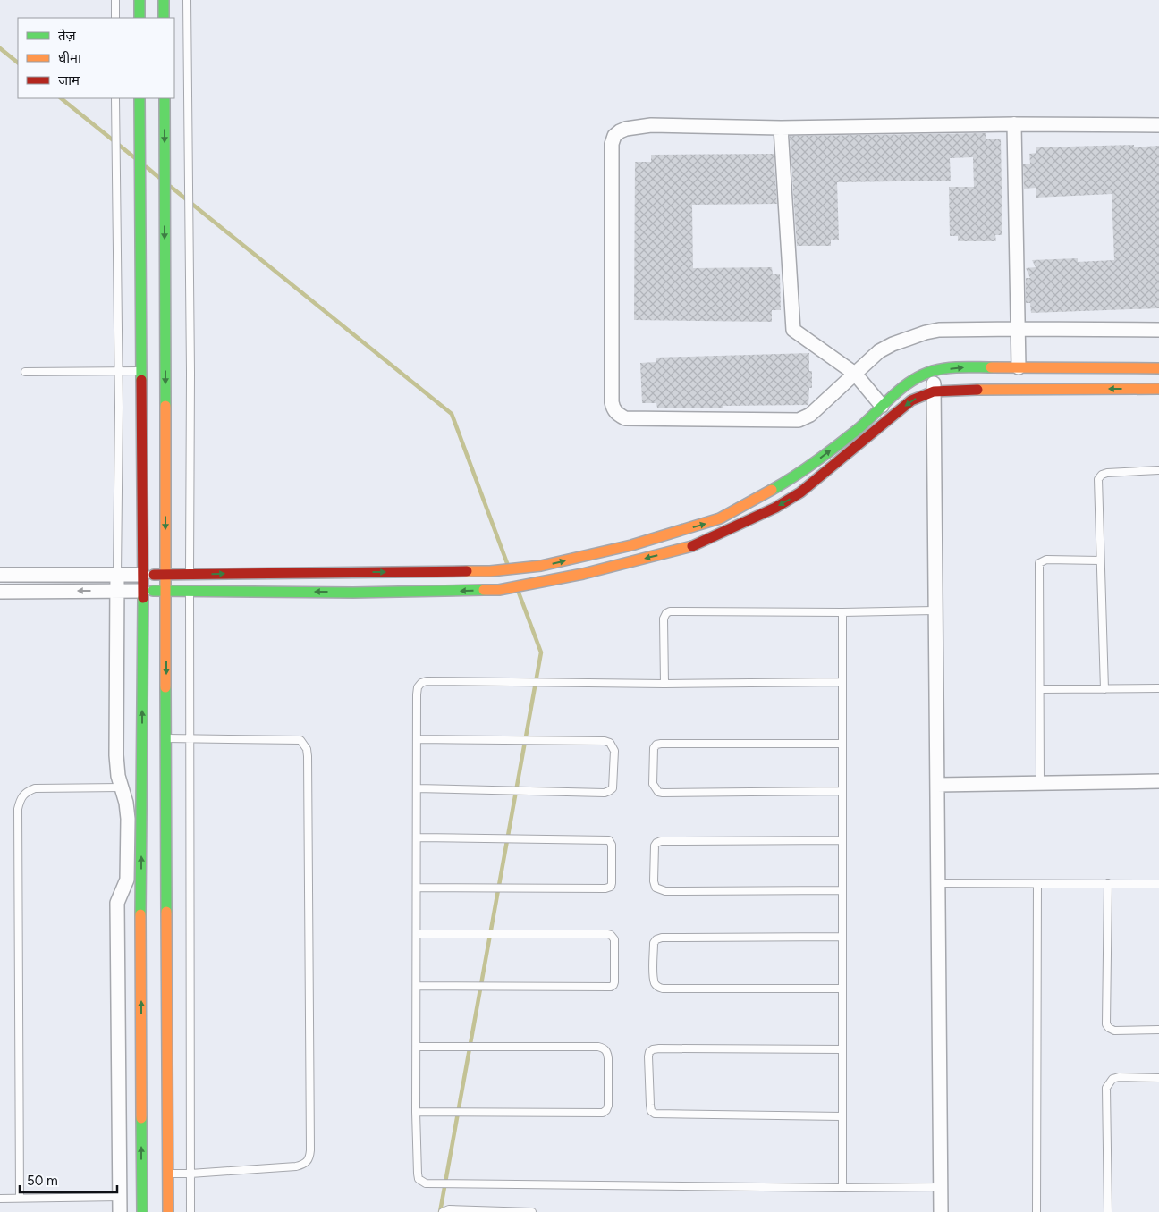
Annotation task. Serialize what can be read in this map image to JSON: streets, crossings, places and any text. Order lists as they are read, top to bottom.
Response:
{
  "legend": ["तेज़", "धीमा", "जाम"],
  "scale_bar": "50 m"
}
